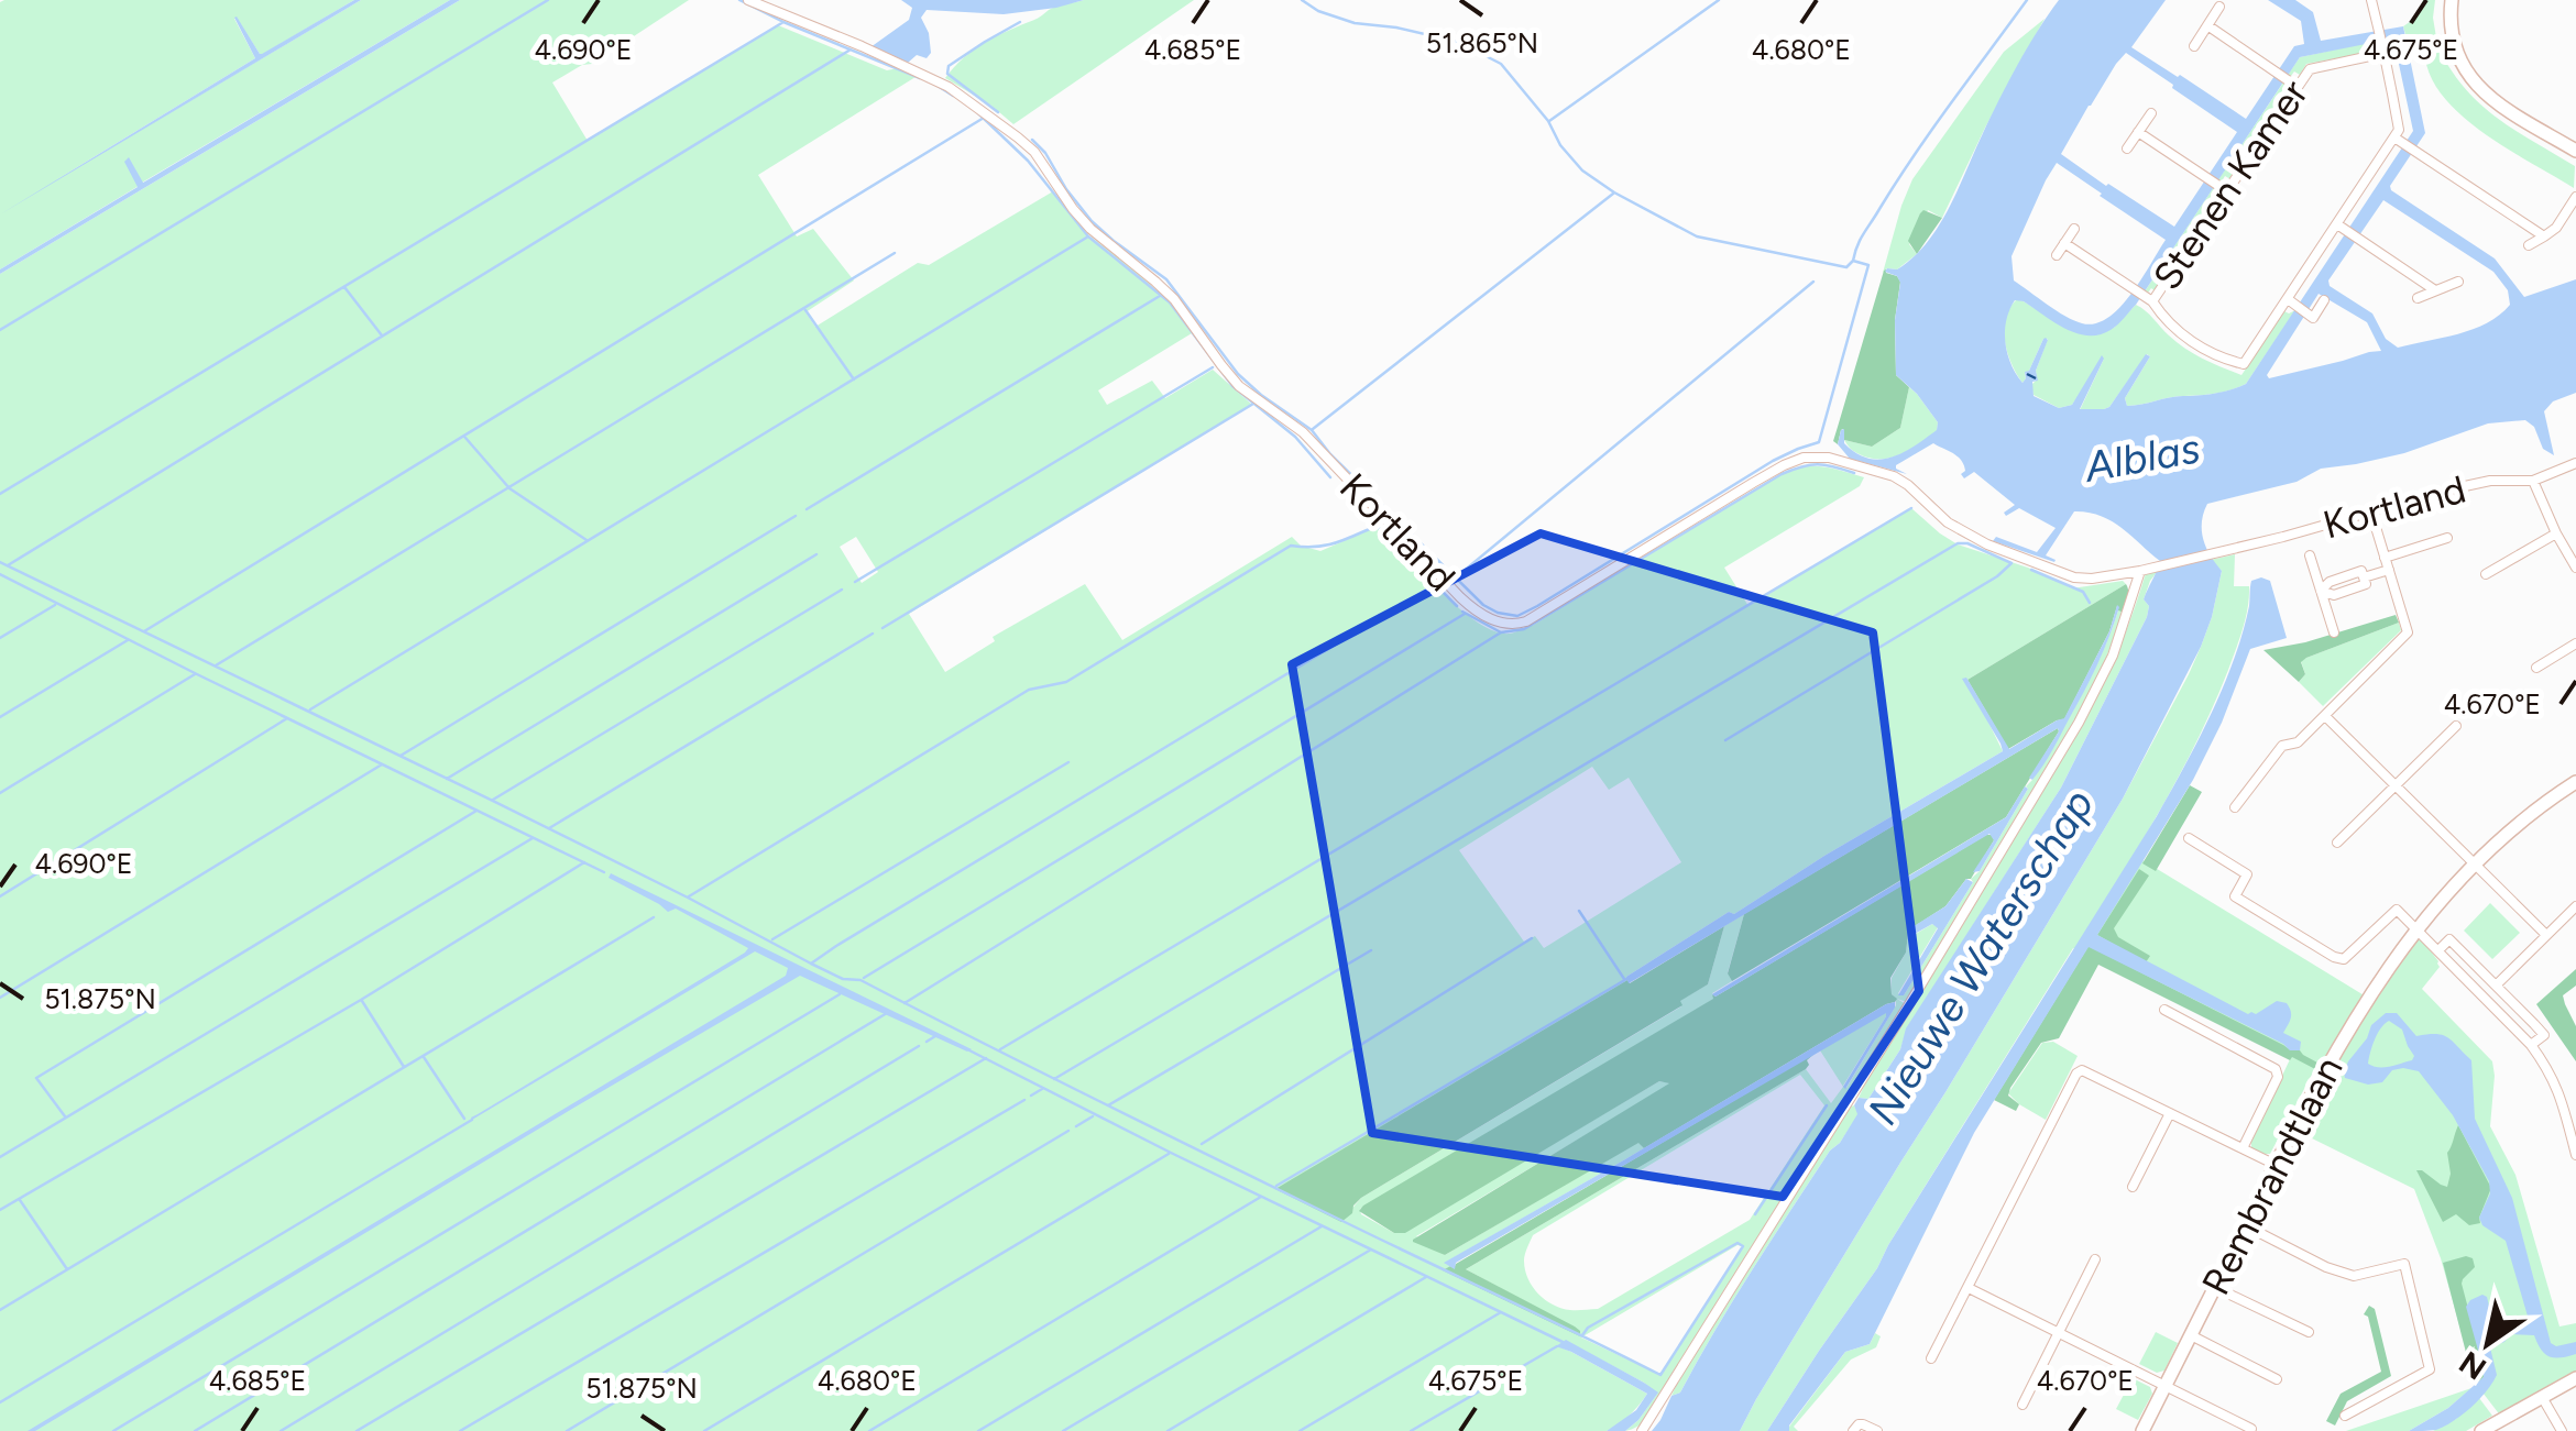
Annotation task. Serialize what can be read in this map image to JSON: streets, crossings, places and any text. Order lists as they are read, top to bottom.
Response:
{
  "streets": {
    "street": ["Stenen Kamer", "Kortland", "Rembrandtlaan"]
  },
  "water": ["Alblas", "Nieuwe Waterschap"],
  "north": "bottom left",
  "coordinates": [
    "51.865°N",
    "4.690°E",
    "4.685°E",
    "4.680°E",
    "4.675°E",
    "4.670°E",
    "51.875°N"
  ]
}
